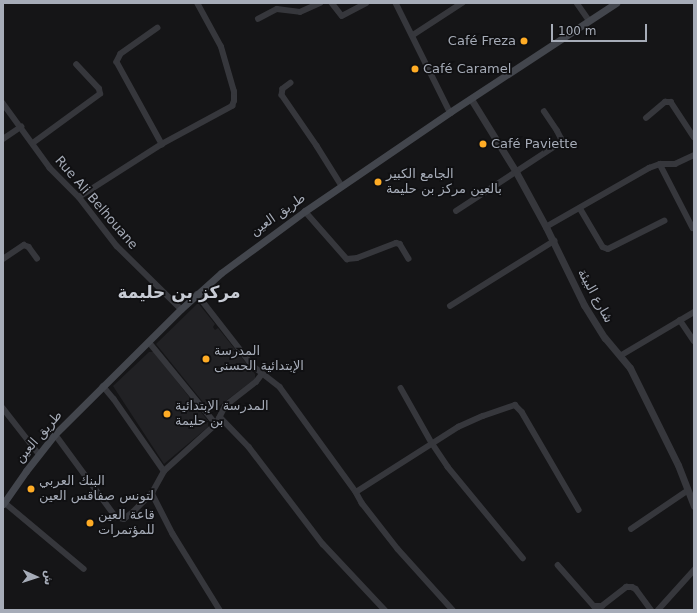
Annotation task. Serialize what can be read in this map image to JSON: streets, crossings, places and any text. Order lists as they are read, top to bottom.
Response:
{
  "streets": {
    "main road": ["طريق العين"],
    "street": ["Rue Ali Belhouane", "شارع البيئة"]
  },
  "crossings": [
    ["Rue Ali Belhouane", "طريق العين"],
    ["طريق العين", "شارع البيئة"]
  ],
  "districts": ["مركز بن حليمة"],
  "places": [
    "Café Freza",
    "Café Caramel",
    "Café Paviette",
    "الجامع الكبير بالعين مركز بن حليمة",
    "المدرسة الإبتدائية الحسنى",
    "المدرسة الإبتدائية بن حليمة",
    "البنك العربي لتونس صفاقس العين",
    "قاعة العين للمؤتمرات"
  ],
  "scale_bar": "100 m",
  "north": "right"
}
